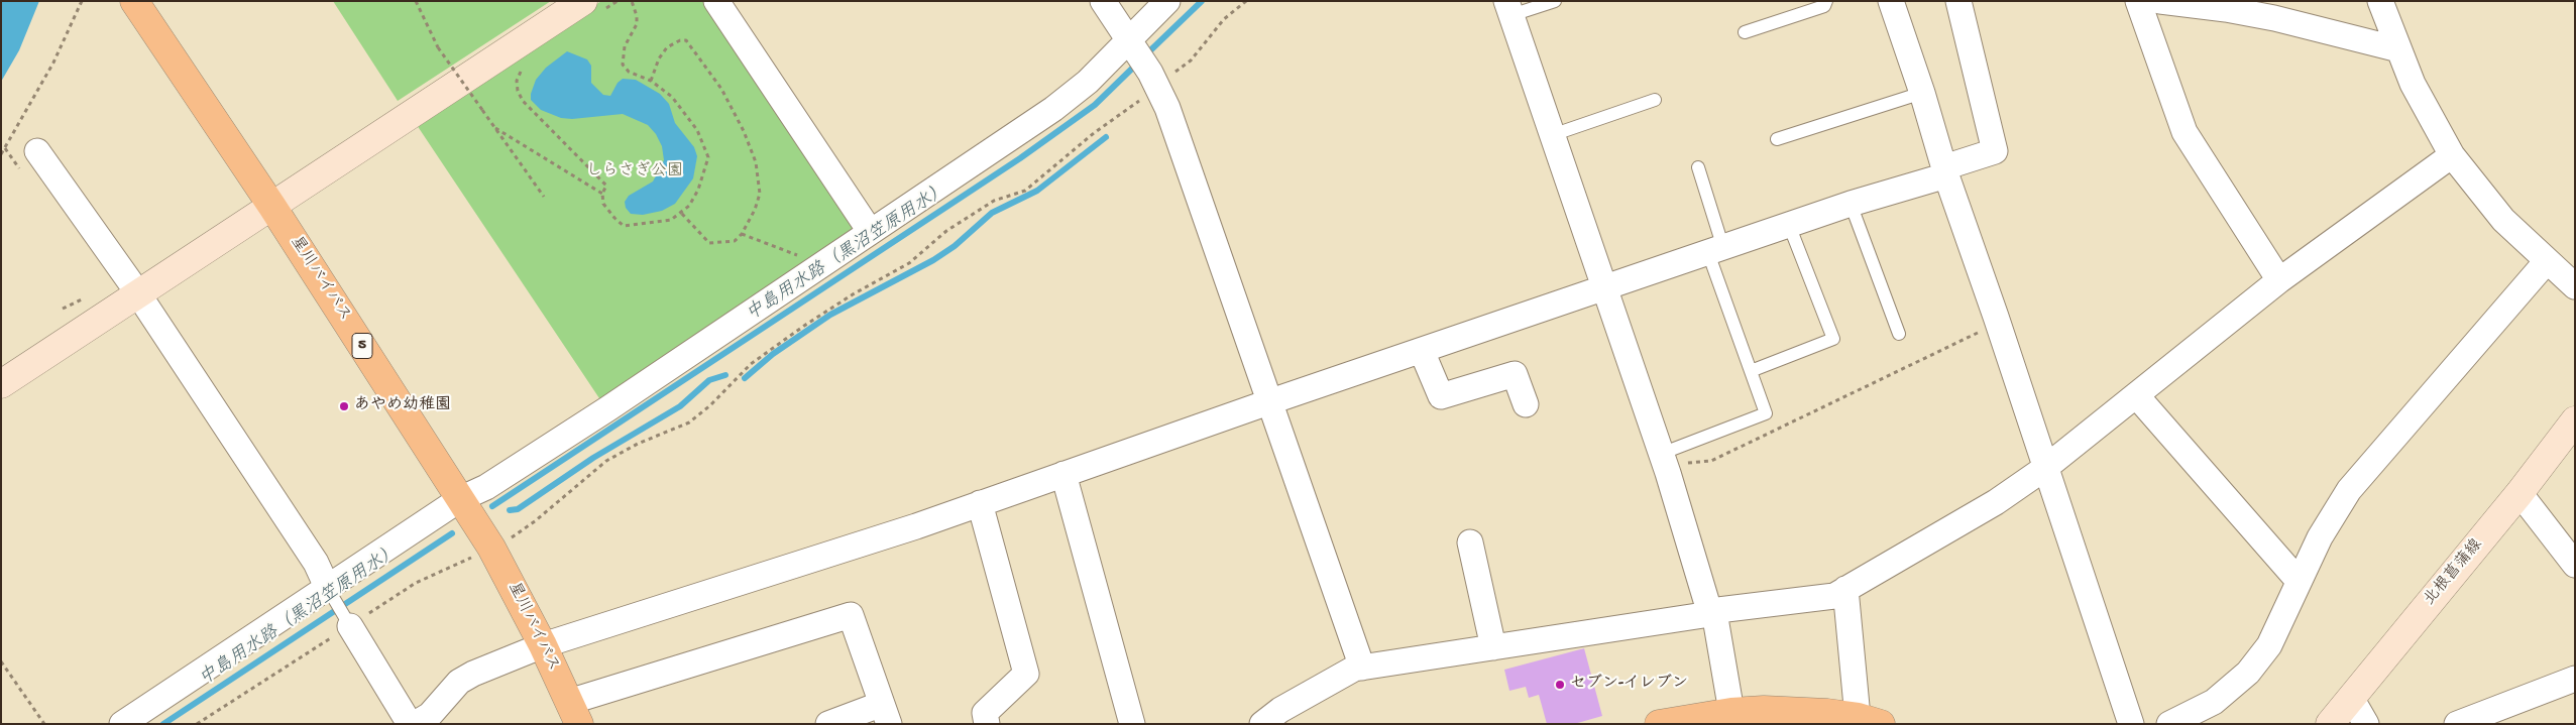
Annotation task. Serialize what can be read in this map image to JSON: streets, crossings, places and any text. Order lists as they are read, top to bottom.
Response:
{
  "streets": {
    "main road": ["星川バイパス", "5"],
    "street": ["北根菖蒲線"]
  },
  "water": ["中島用水路（黒沼笠原用水）"],
  "parks": ["しらさぎ公園"],
  "places": ["あやめ幼稚園", "セブン-イレブン"]
}
